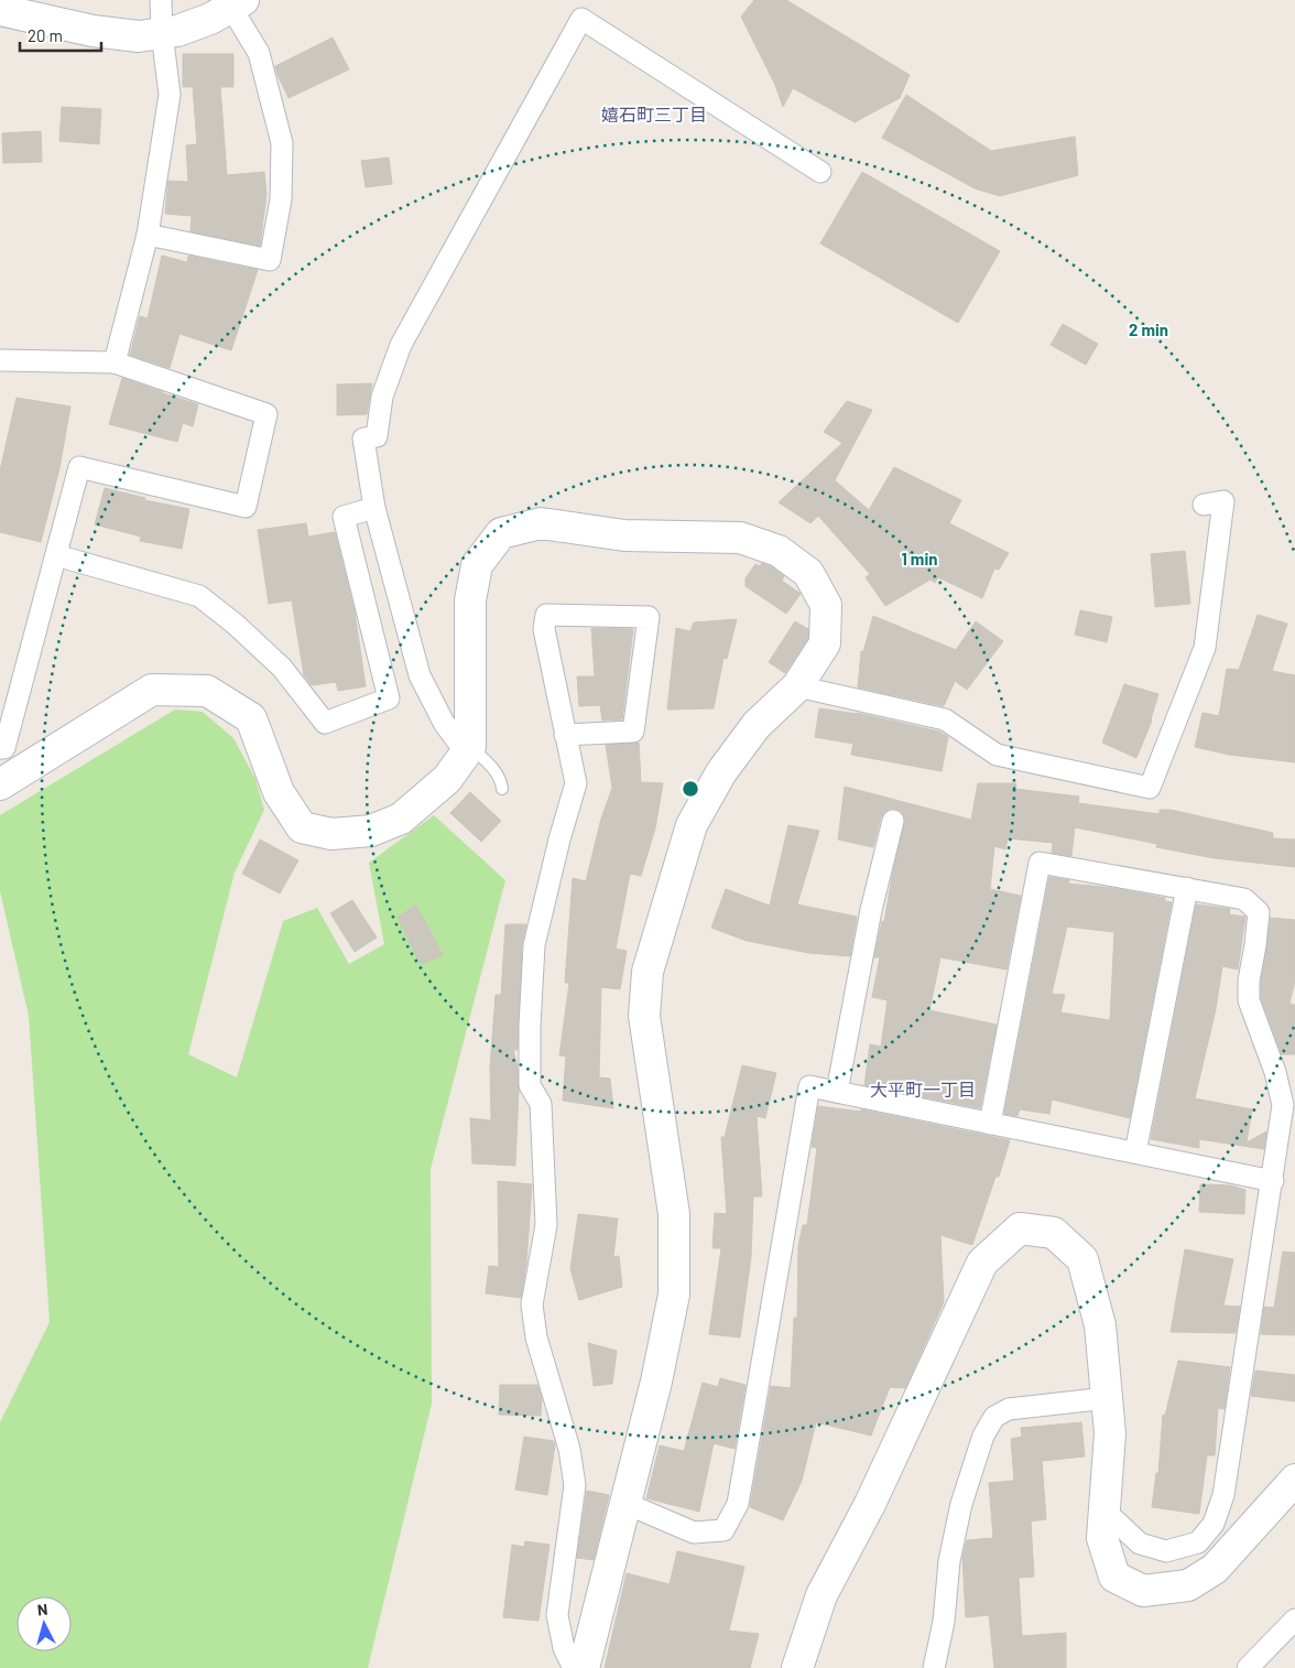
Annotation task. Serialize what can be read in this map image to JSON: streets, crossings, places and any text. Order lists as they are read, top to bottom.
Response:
{
  "districts": ["嬉石町三丁目", "大平町一丁目"],
  "scale_bar": "20 m",
  "north": "top",
  "rings": ["2 min", "1 min"]
}
